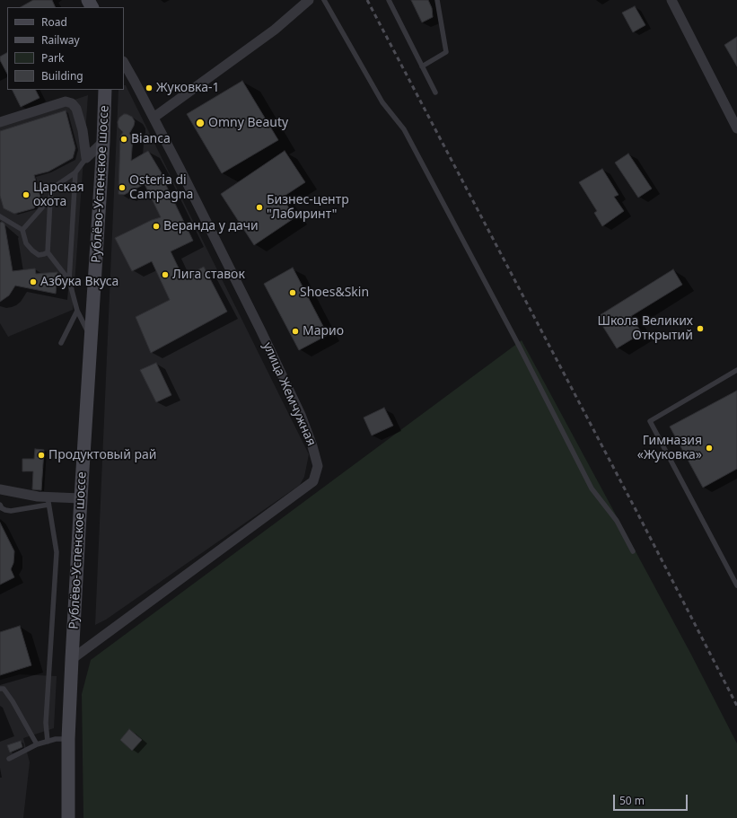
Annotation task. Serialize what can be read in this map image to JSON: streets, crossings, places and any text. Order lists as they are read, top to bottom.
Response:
{
  "streets": {
    "main road": ["Рублёво-Успенское шоссе"],
    "street": ["улица Жемчужная"]
  },
  "crossings": [
    ["Рублёво-Успенское шоссе", "улица Жемчужная"]
  ],
  "places": [
    "Жуковка-1",
    "Omny Beauty",
    "Bianca",
    "Osteria di Campagna",
    "Царская охота",
    "Бизнес-центр \"Лабиринт\"",
    "Веранда у дачи",
    "Лига ставок",
    "Азбука Вкуса",
    "Shoes&Skin",
    "Школа Великих Открытий",
    "Марио",
    "Гимназия «Жуковка»",
    "Продуктовый рай"
  ],
  "legend": [
    "Road",
    "Railway",
    "Park",
    "Building"
  ],
  "scale_bar": "50 m"
}
